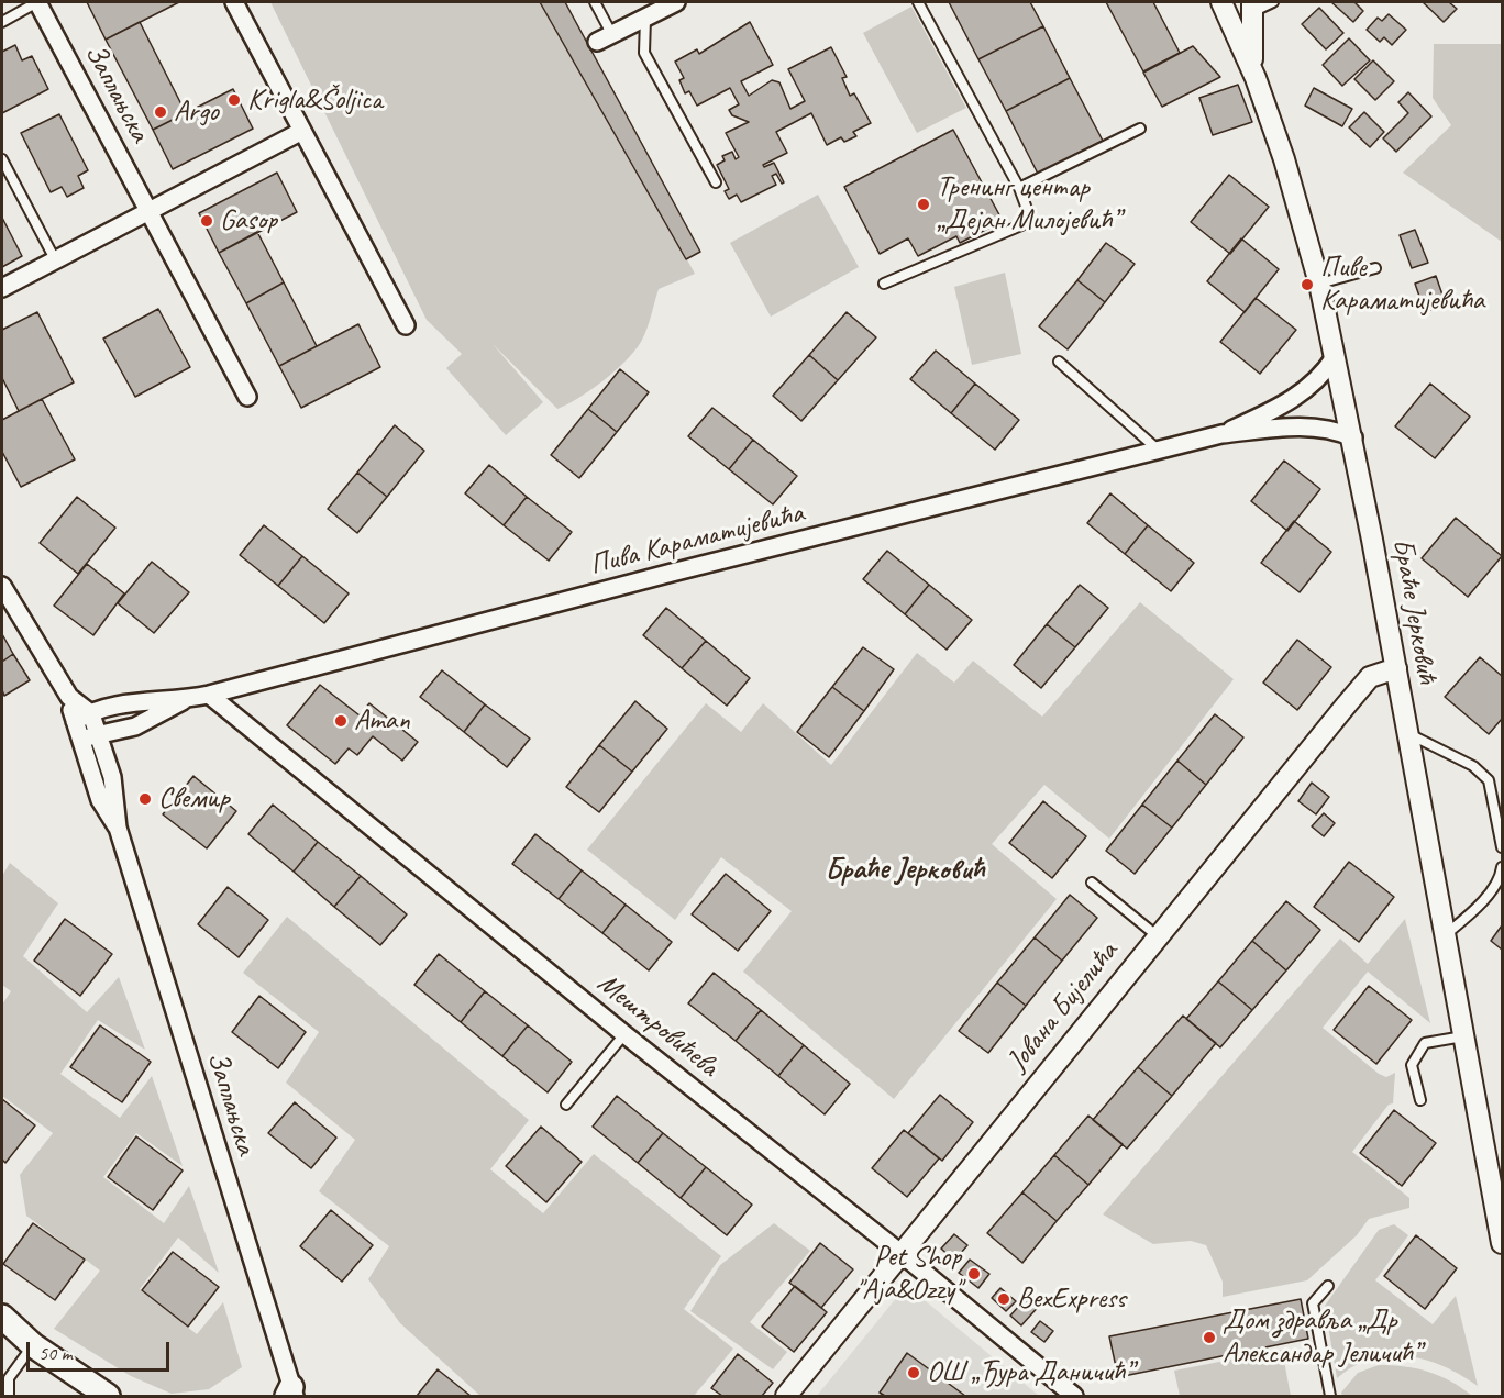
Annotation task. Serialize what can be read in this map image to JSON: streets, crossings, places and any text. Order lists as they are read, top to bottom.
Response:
{
  "streets": {
    "street": [
      "Заплањска",
      "Пива Караматијевића",
      "Браће Јерковић",
      "Јована Бијелића",
      "Мештровићева"
    ]
  },
  "crossings": [
    ["Заплањска", "Пива Караматијевића"],
    ["Пива Караматијевића", "Браће Јерковић"],
    ["Пива Караматијевића", "Мештровићева"],
    ["Браће Јерковић", "Јована Бијелића"],
    ["Јована Бијелића", "Мештровићева"]
  ],
  "districts": ["Браће Јерковић"],
  "places": [
    "Krigla&Šoljica",
    "Argo",
    "Тренинг центар „Дејан Милојевић”",
    "Gasop",
    "Пиве Караматијевића",
    "Aman",
    "Свемир",
    "Pet Shop \"Aja&Ozzy\"",
    "BexExpress",
    "Дом здравља „Др Александар Јеличић”",
    "ОШ „Ђура Даничић”"
  ],
  "scale_bar": "50 m"
}
